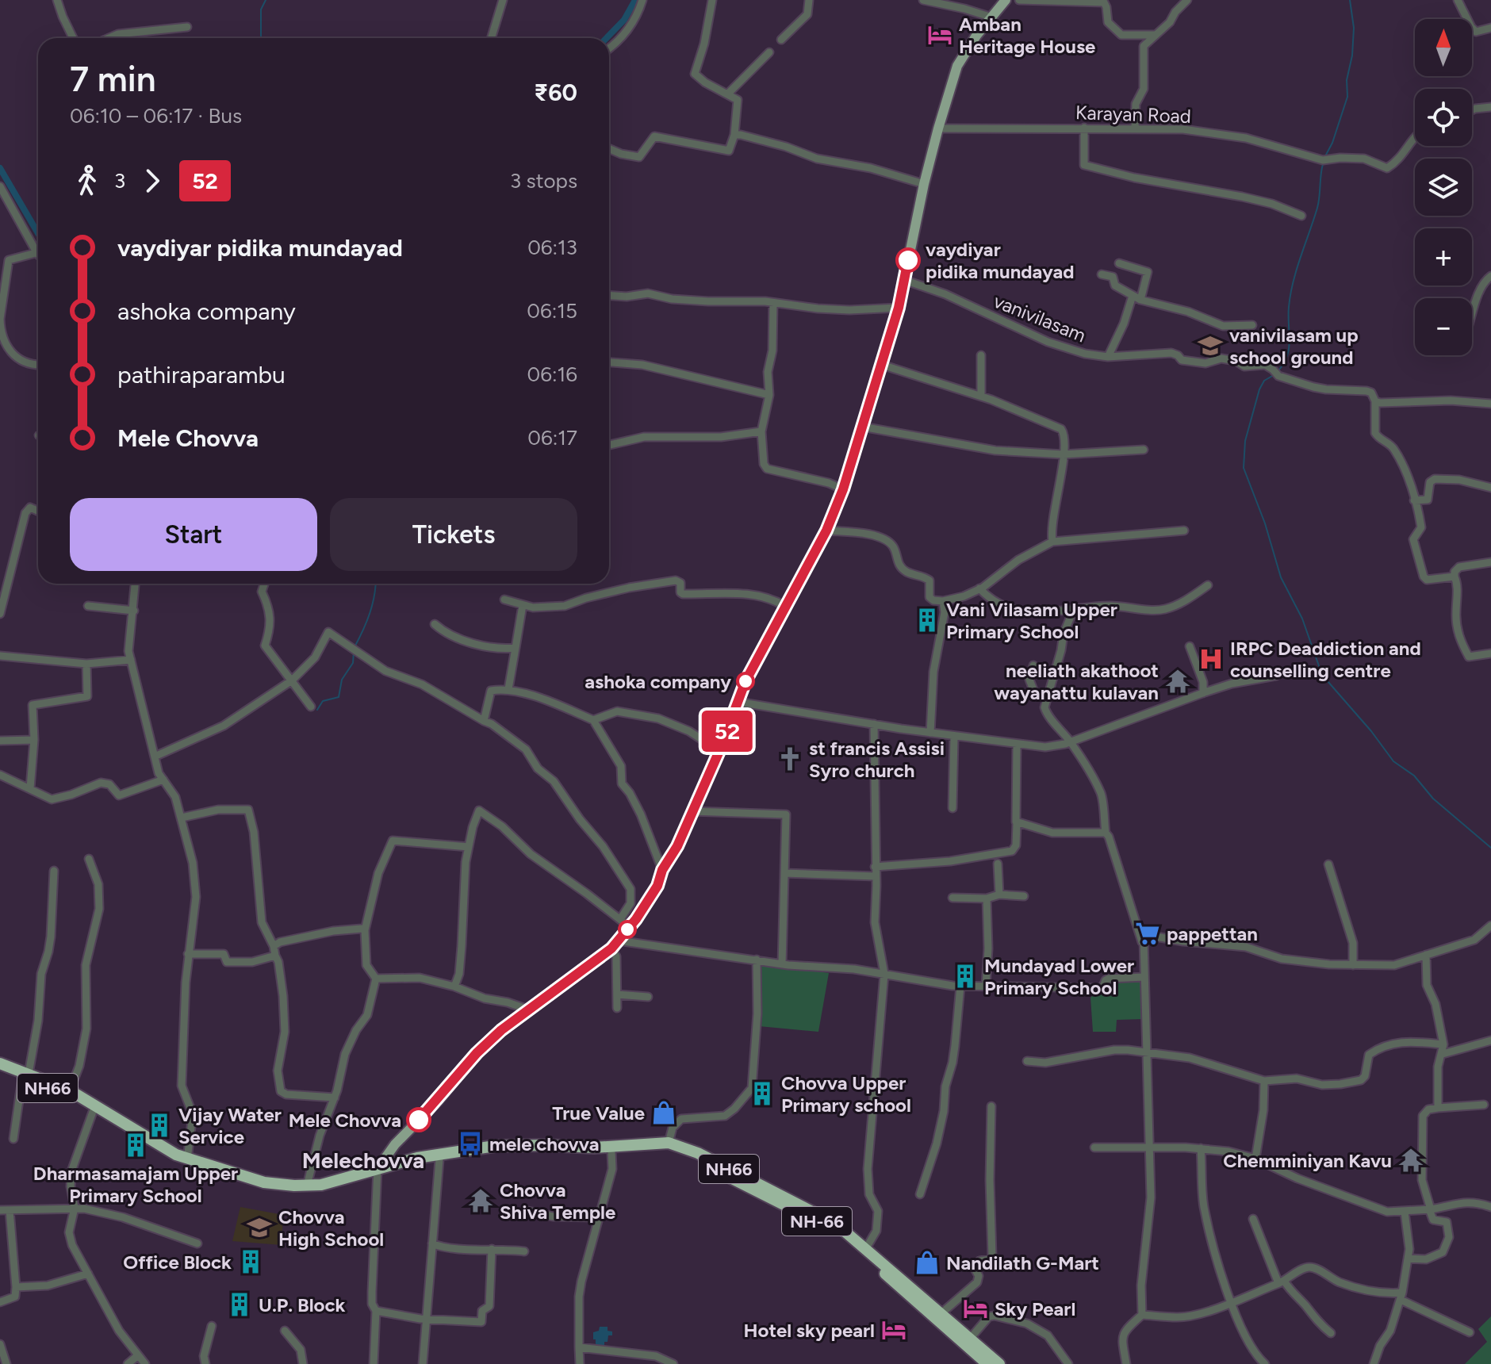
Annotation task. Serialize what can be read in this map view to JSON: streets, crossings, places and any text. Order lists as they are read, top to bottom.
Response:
{
  "streets": {
    "highway": ["NH66", "NH-66"],
    "street": ["Karayan Road", "vanivilasam"]
  },
  "crossings": [
    ["NH66", "NH-66"]
  ],
  "districts": ["Melechovva"],
  "places": {
    "hotel": ["Amban Heritage House", "Sky Pearl", "Hotel sky pearl"],
    "other": ["vaydiyar pidika mundayad", "ashoka company", "Mele Chovva"],
    "school or university": ["vanivilasam up school ground", "Chovva High School"],
    "building": [
      "Vani Vilasam Upper Primary School",
      "Mundayad Lower Primary School",
      "Chovva Upper Primary school",
      "Vijay Water Service",
      "Dharmasamajam Upper Primary School",
      "Office Block",
      "U.P. Block"
    ],
    "hospital": ["IRPC Deaddiction and counselling centre"],
    "temple": ["neeliath akathoot wayanattu kulavan", "Chemminiyan Kavu", "Chovva Shiva Temple"],
    "church": ["st francis Assisi Syro church"],
    "supermarket": ["pappettan"],
    "shop": ["True Value", "Nandilath G-Mart"],
    "bus stop": ["mele chovva"]
  },
  "lines": ["bus line 52"],
  "north": "top",
  "page": {
    "on_map": "52",
    "map_buttons": ["+", "−"],
    "heading": ["7 min", "06:10 – 06:17 · Bus", "₹60"],
    "legs": ["3", "52", "3 stops"],
    "list": [
      {
        "name": "vaydiyar pidika mundayad",
        "value": "06:13"
      },
      {
        "name": "ashoka company",
        "value": "06:15"
      },
      {
        "name": "pathiraparambu",
        "value": "06:16"
      },
      {
        "name": "Mele Chovva",
        "value": "06:17"
      }
    ],
    "buttons": ["Start", "Tickets"]
  }
}
